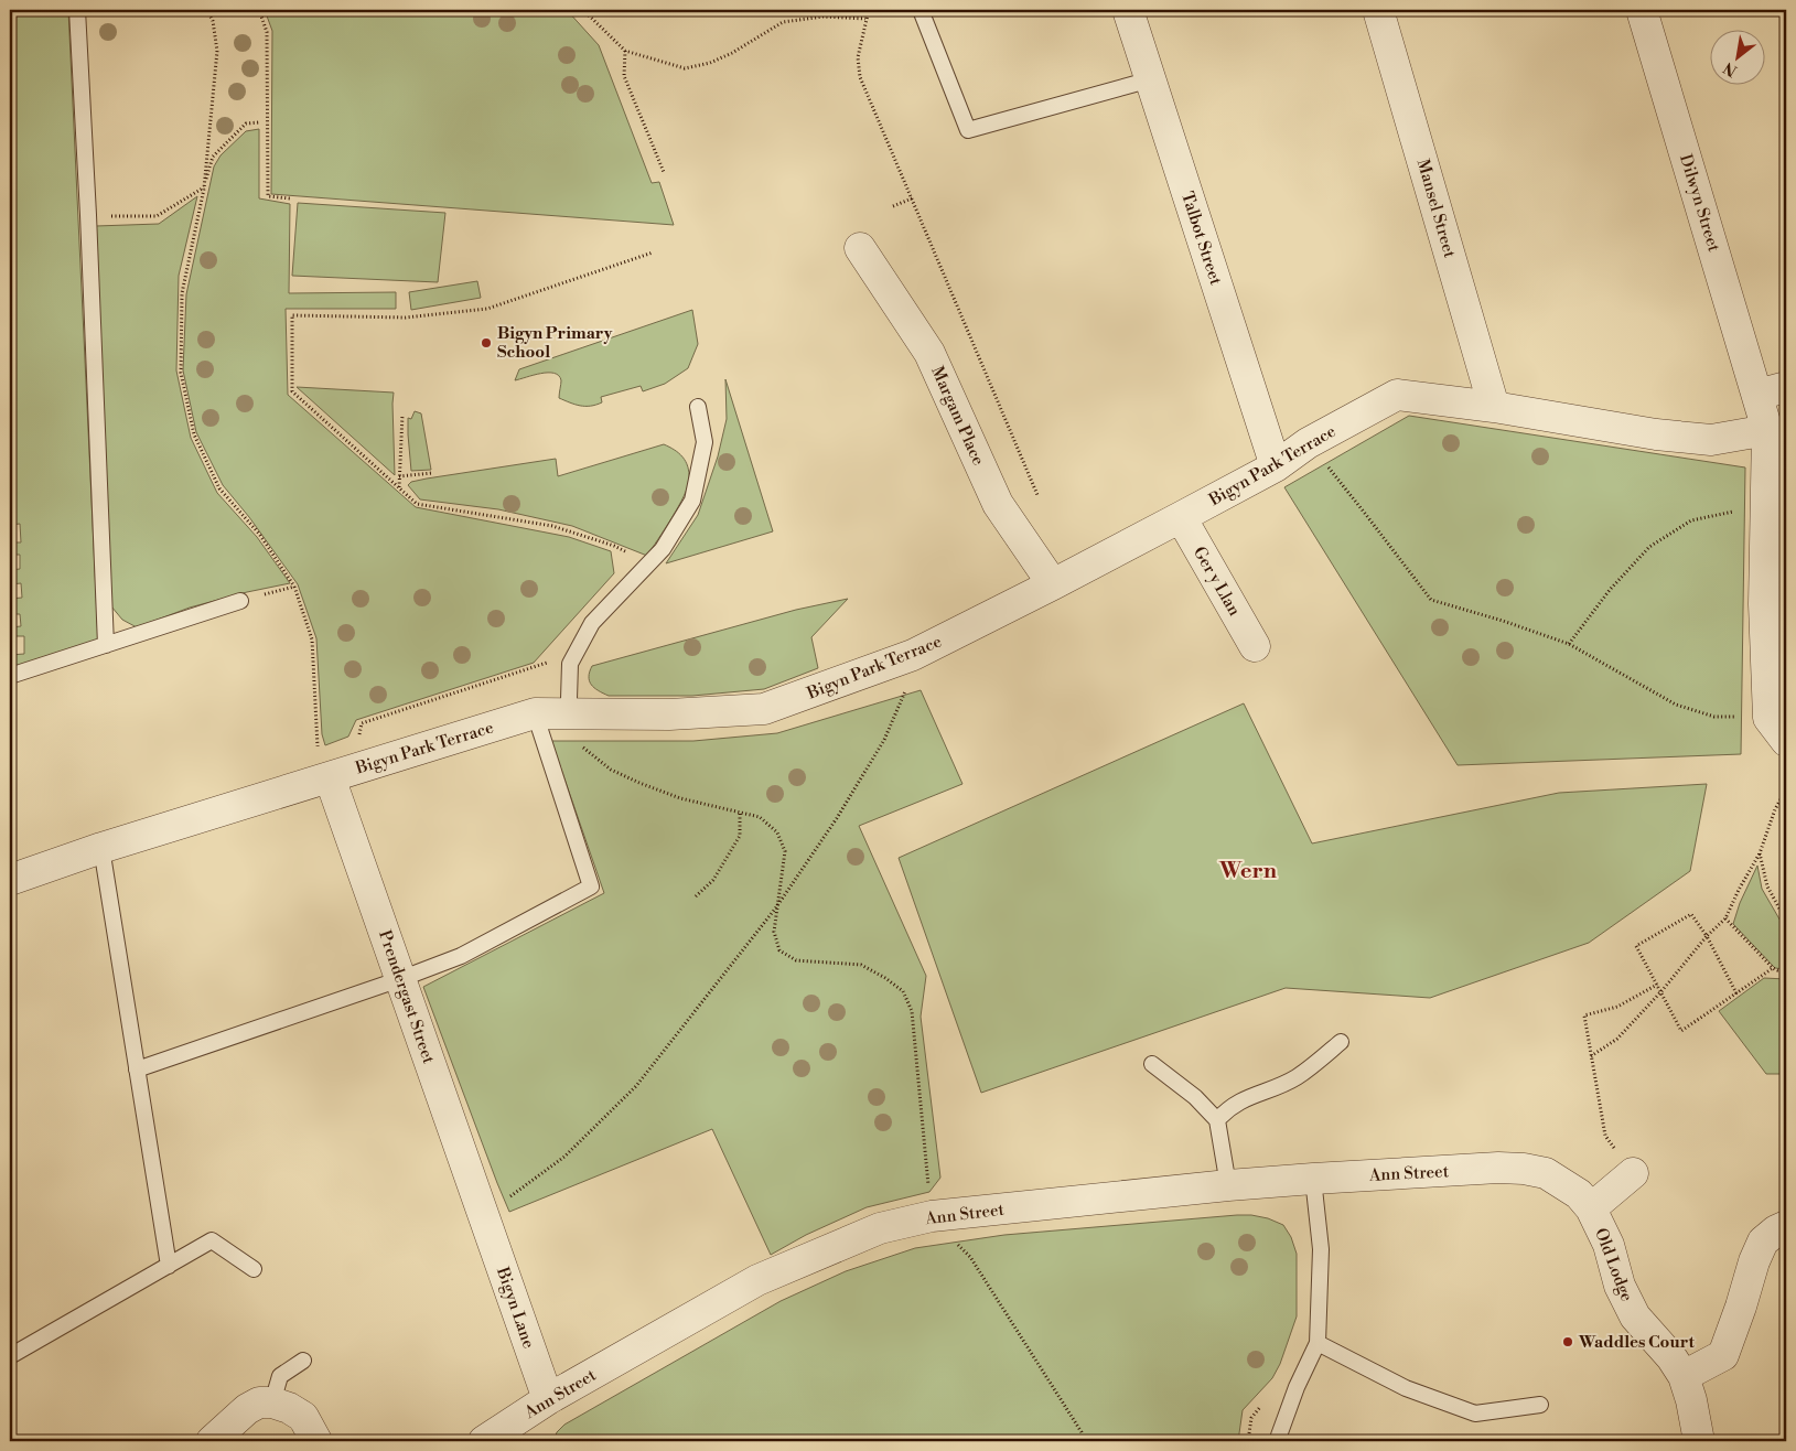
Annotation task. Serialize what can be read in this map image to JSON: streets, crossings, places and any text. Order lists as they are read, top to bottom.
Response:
{
  "streets": {
    "street": [
      "Dilwyn Street",
      "Mansel Street",
      "Talbot Street",
      "Margam Place",
      "Bigyn Park Terrace",
      "Ger y Llan",
      "Prendergast Street",
      "Ann Street",
      "Old Lodge",
      "Bigyn Lane"
    ]
  },
  "crossings": [
    ["Dilwyn Street", "Bigyn Park Terrace"],
    ["Mansel Street", "Bigyn Park Terrace"],
    ["Talbot Street", "Bigyn Park Terrace"],
    ["Margam Place", "Bigyn Park Terrace"],
    ["Bigyn Park Terrace", "Ger y Llan"],
    ["Bigyn Park Terrace", "Prendergast Street"],
    ["Prendergast Street", "Bigyn Lane"],
    ["Ann Street", "Old Lodge"],
    ["Ann Street", "Bigyn Lane"]
  ],
  "districts": ["Wern"],
  "places": ["Bigyn Primary School", "Waddles Court"],
  "north": "bottom left"
}
